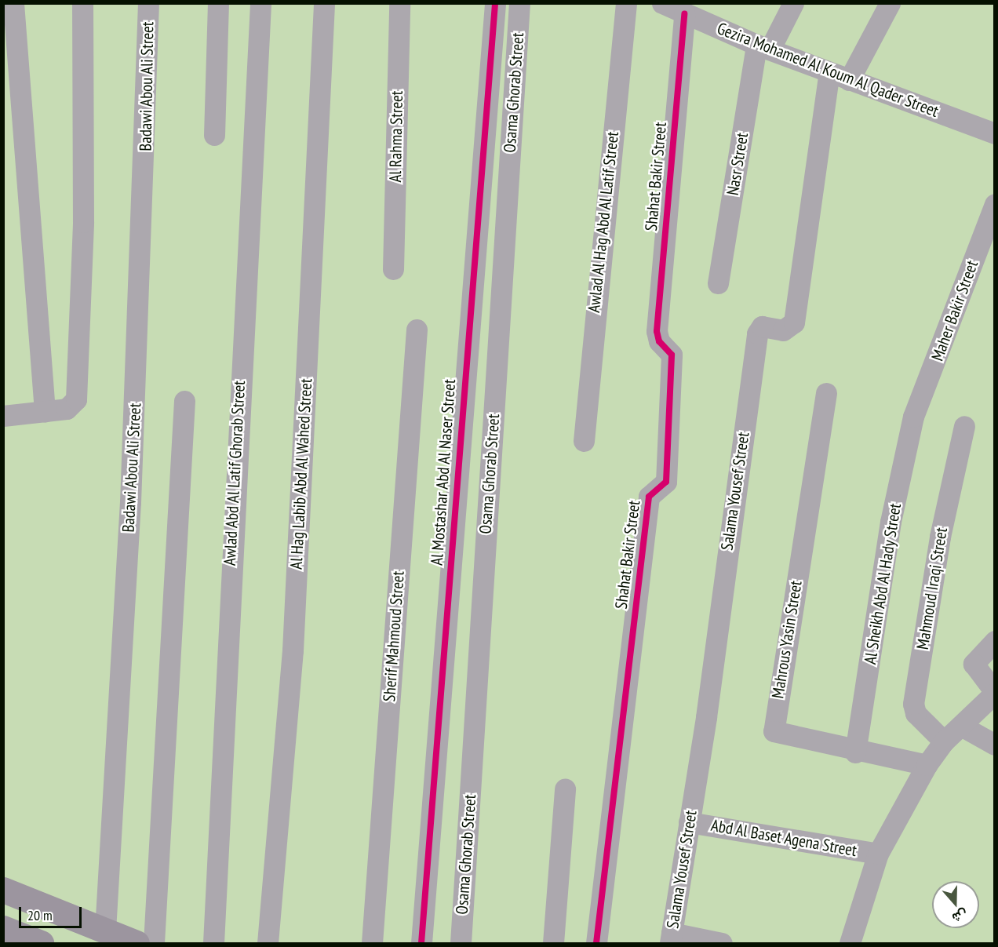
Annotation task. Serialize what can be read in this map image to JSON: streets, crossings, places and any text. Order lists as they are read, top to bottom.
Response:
{
  "streets": {
    "street": [
      "Gezira Mohamed Al Koum Al Qader Street",
      "Badawi Abou Ali Street",
      "Osama Ghorab Street",
      "Al Rahma Street",
      "Nasr Street",
      "Shahat Bakir Street",
      "Awlad Al Hag Abd Al Latif Street",
      "Maher Bakir Street",
      "Al Mostashar Abd Al Naser Street",
      "Awlad Abd Al Latif Ghorab Street",
      "Al Hag Labib Abd Al Wahed Street",
      "Salama Yousef Street",
      "Al Sheikh Abd Al Hady Street",
      "Mahmoud Iraqi Street",
      "Sherif Mahmoud Street",
      "Mahrous Yasin Street",
      "Abd Al Baset Agena Street"
    ]
  },
  "crossings": [
    ["Gezira Mohamed Al Koum Al Qader Street", "Nasr Street"],
    ["Gezira Mohamed Al Koum Al Qader Street", "Shahat Bakir Street"],
    ["Gezira Mohamed Al Koum Al Qader Street", "Salama Yousef Street"],
    ["Maher Bakir Street", "Al Sheikh Abd Al Hady Street"],
    ["Salama Yousef Street", "Abd Al Baset Agena Street"],
    ["Al Sheikh Abd Al Hady Street", "Mahrous Yasin Street"]
  ],
  "scale_bar": "20 m",
  "north": "bottom"
}
